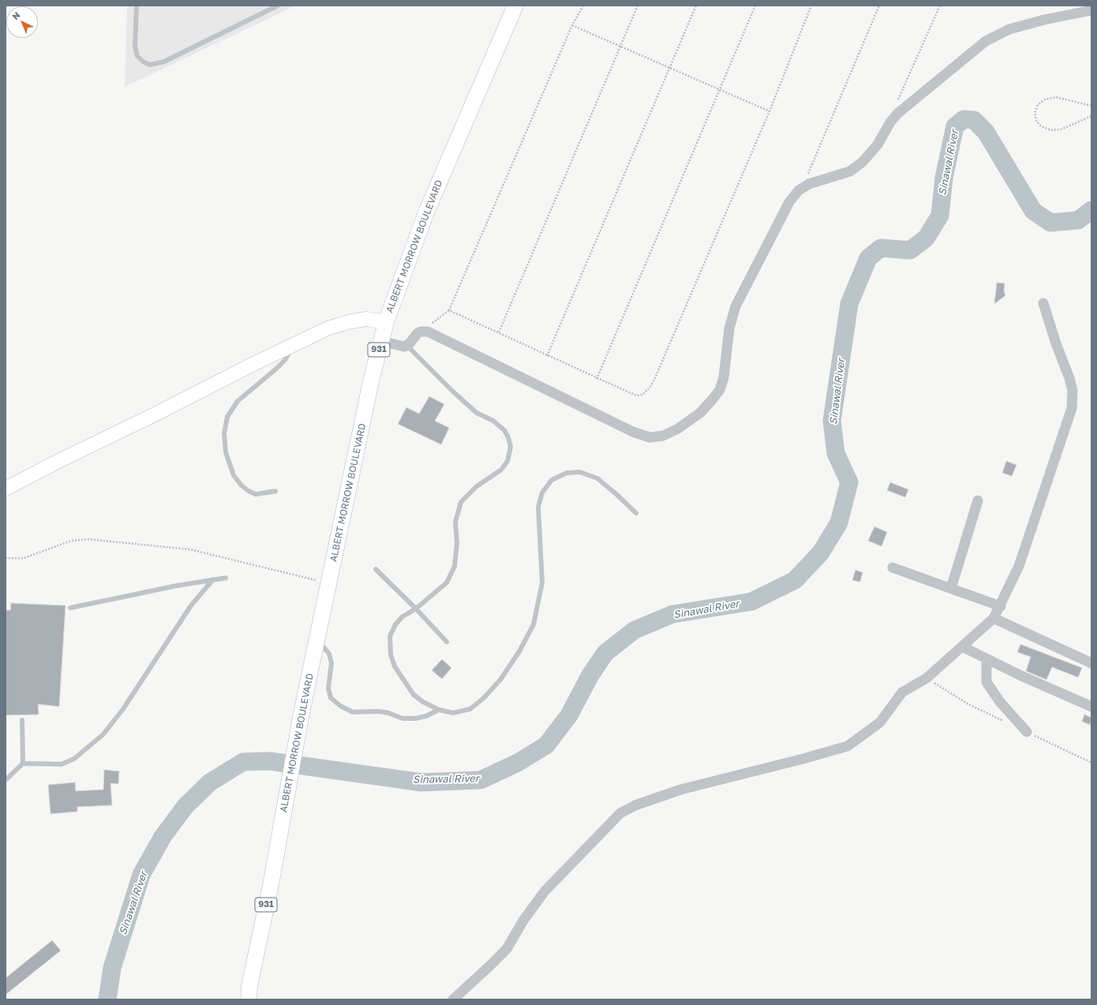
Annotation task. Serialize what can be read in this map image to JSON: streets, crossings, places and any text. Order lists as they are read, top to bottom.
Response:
{
  "streets": {
    "main road": ["ALBERT MORROW BOULEVARD", "931"]
  },
  "water": ["Sinawal River"],
  "north": "top left"
}
